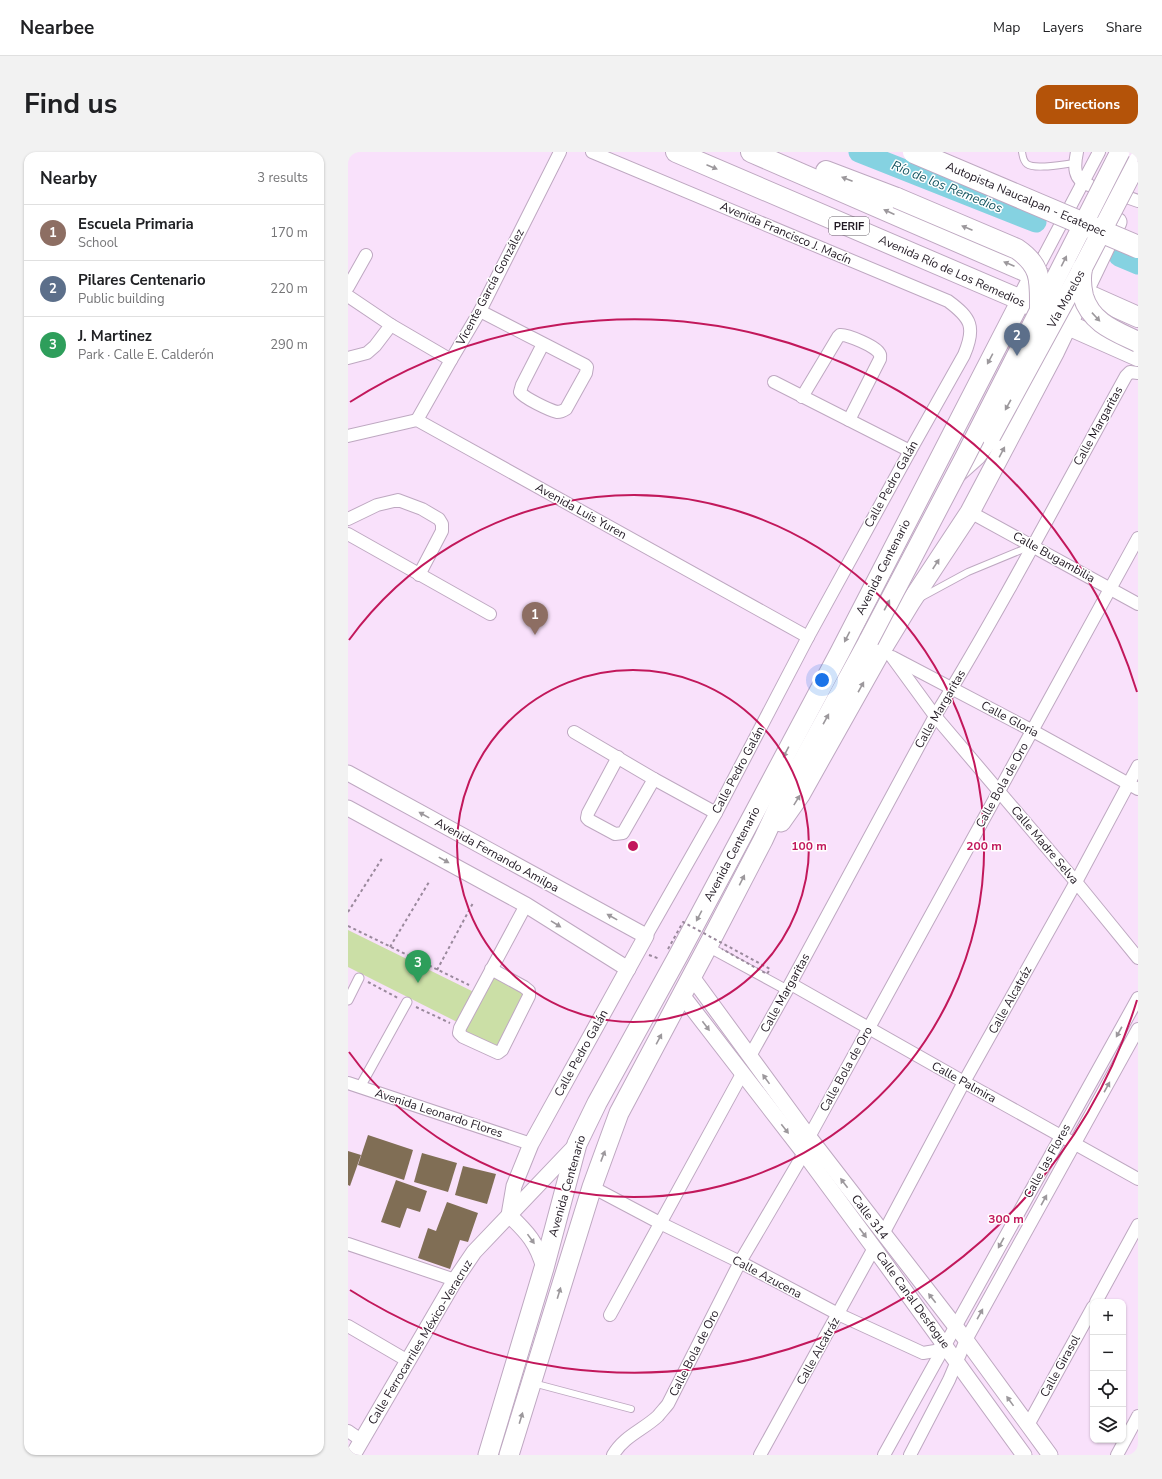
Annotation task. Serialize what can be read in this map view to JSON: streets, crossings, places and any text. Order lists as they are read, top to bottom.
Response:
{
  "streets": {
    "highway": ["Autopista Naucalpan - Ecatepec", "PERIF", "Avenida Río de Los Remedios"],
    "main road": ["Vía Morelos", "Avenida Centenario"],
    "street": [
      "Avenida Francisco J. Macín",
      "Vicente García González",
      "Calle Margaritas",
      "Calle Pedro Galán",
      "Avenida Luis Yuren",
      "Calle Bugambilia",
      "Calle Gloria",
      "Calle Bola de Oro",
      "Calle Madre Selva",
      "Avenida Fernando Amilpa",
      "Calle Alcatráz",
      "Calle Palmira",
      "Avenida Leonardo Flores",
      "Calle las Flores",
      "Calle 314",
      "Calle Azucena",
      "Calle Canal Desfogue",
      "Calle Ferrocarriles México-Veracruz",
      "Calle Girasol"
    ]
  },
  "crossings": [
    ["PERIF", "Avenida Centenario"],
    ["Avenida Francisco J. Macín", "Calle Pedro Galán"],
    ["Avenida Río de Los Remedios", "Avenida Centenario"],
    ["Vicente García González", "Avenida Luis Yuren"],
    ["Vía Morelos", "Avenida Centenario"],
    ["Calle Margaritas", "Calle Bugambilia"],
    ["Calle Margaritas", "Calle Gloria"],
    ["Calle Margaritas", "Calle Madre Selva"],
    ["Calle Margaritas", "Calle Palmira"],
    ["Calle Margaritas", "Calle 314"],
    ["Calle Pedro Galán", "Avenida Luis Yuren"],
    ["Calle Pedro Galán", "Avenida Fernando Amilpa"],
    ["Calle Pedro Galán", "Avenida Leonardo Flores"],
    ["Calle Pedro Galán", "Calle Ferrocarriles México-Veracruz"],
    ["Calle Bugambilia", "Avenida Centenario"],
    ["Calle Bugambilia", "Calle Bola de Oro"],
    ["Avenida Centenario", "Calle Gloria"],
    ["Avenida Centenario", "Calle Madre Selva"],
    ["Avenida Centenario", "Calle 314"],
    ["Avenida Centenario", "Calle Azucena"],
    ["Avenida Centenario", "Calle Canal Desfogue"],
    ["Avenida Centenario", "Calle Ferrocarriles México-Veracruz"],
    ["Calle Gloria", "Calle Bola de Oro"],
    ["Calle Gloria", "Calle Madre Selva"],
    ["Calle Gloria", "Calle Alcatráz"],
    ["Calle Bola de Oro", "Calle Madre Selva"],
    ["Calle Bola de Oro", "Calle Palmira"],
    ["Calle Bola de Oro", "Calle 314"],
    ["Calle Bola de Oro", "Calle Azucena"],
    ["Calle Bola de Oro", "Calle Canal Desfogue"],
    ["Calle Madre Selva", "Calle Alcatráz"],
    ["Calle Alcatráz", "Calle Palmira"],
    ["Calle Alcatráz", "Calle 314"],
    ["Calle Alcatráz", "Calle Azucena"],
    ["Calle Alcatráz", "Calle Canal Desfogue"],
    ["Calle Palmira", "Calle las Flores"],
    ["Calle las Flores", "Calle 314"],
    ["Calle las Flores", "Calle Azucena"],
    ["Calle las Flores", "Calle Canal Desfogue"],
    ["Calle 314", "Calle Girasol"],
    ["Calle Azucena", "Calle Canal Desfogue"]
  ],
  "one_way": ["Calle 314", "Calle Canal Desfogue"],
  "water": ["Río de los Remedios"],
  "page": {
    "header": "Nearbee",
    "nav": ["Map", "Layers", "Share"],
    "title": "Find us",
    "buttons": "Directions",
    "heading": ["Nearby", "3 results"],
    "list": [
      {
        "mark": "1",
        "name": "Escuela Primaria",
        "note": "School",
        "value": "170 m"
      },
      {
        "mark": "2",
        "name": "Pilares Centenario",
        "note": "Public building",
        "value": "220 m"
      },
      {
        "mark": "3",
        "name": "J. Martinez",
        "note": "Park · Calle E. Calderón",
        "value": "290 m"
      }
    ],
    "pins": ["2", "1", "3"],
    "map_buttons": ["+", "−"]
  },
  "rings": ["100 m", "200 m", "300 m"]
}
